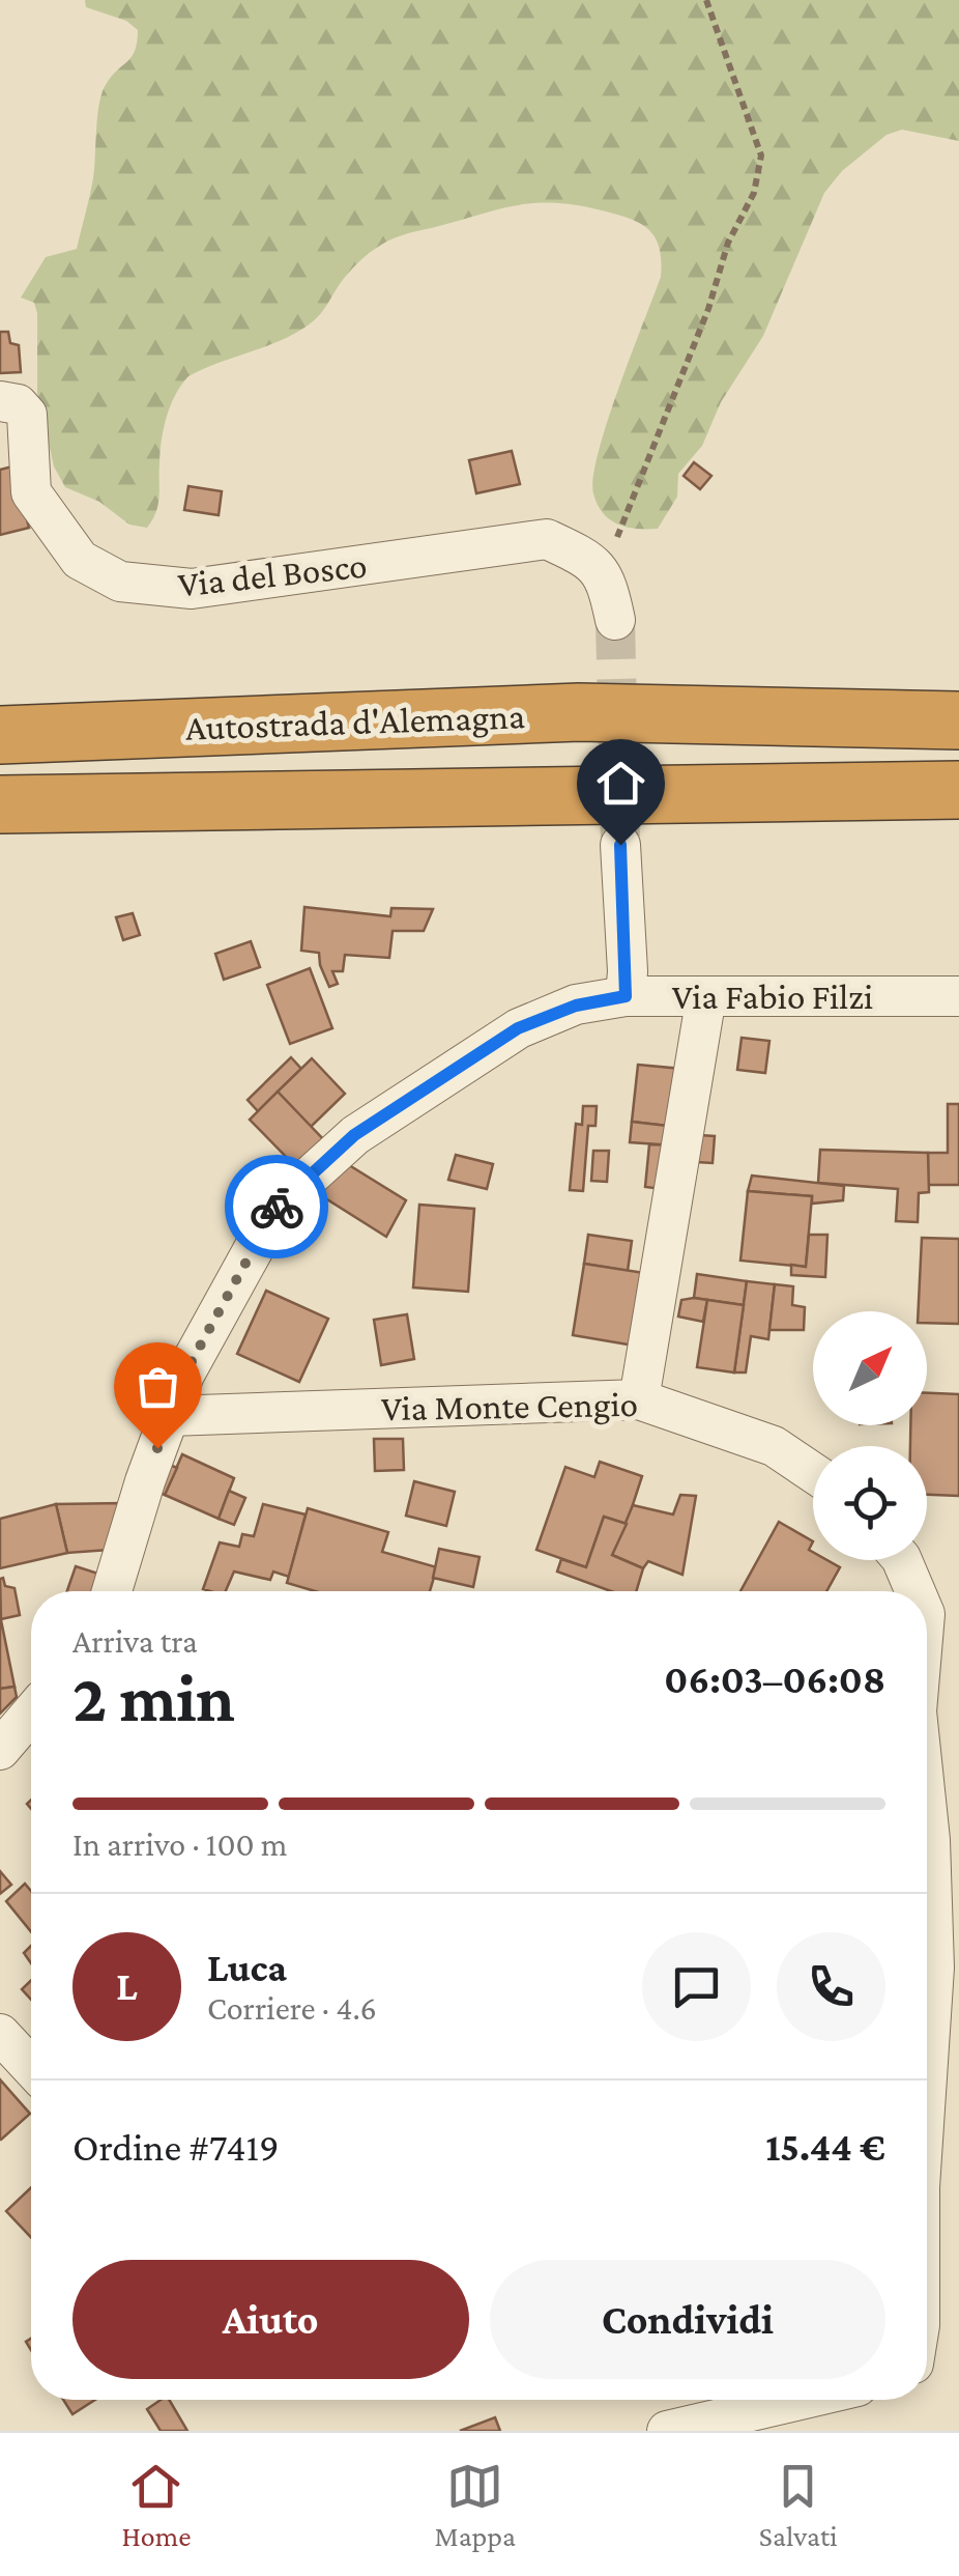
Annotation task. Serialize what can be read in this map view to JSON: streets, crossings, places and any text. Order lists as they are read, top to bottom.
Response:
{
  "streets": {
    "highway": ["Autostrada d'Alemagna"],
    "street": ["Via del Bosco", "Via Fabio Filzi", "Via Monte Cengio"]
  },
  "crossings": [
    ["Via Fabio Filzi", "Via Monte Cengio"]
  ],
  "north": "top right",
  "page": {
    "heading": ["2 min", "Arriva tra", "06:03–06:08"],
    "panel": [
      "Luca",
      "Corriere · 4.6",
      "Ordine #7419",
      "15.44 €"
    ],
    "bar": "In arrivo · 100 m",
    "round": "L",
    "buttons": ["Aiuto", "Condividi"],
    "tabs": ["Home", "Mappa", "Salvati"]
  }
}
